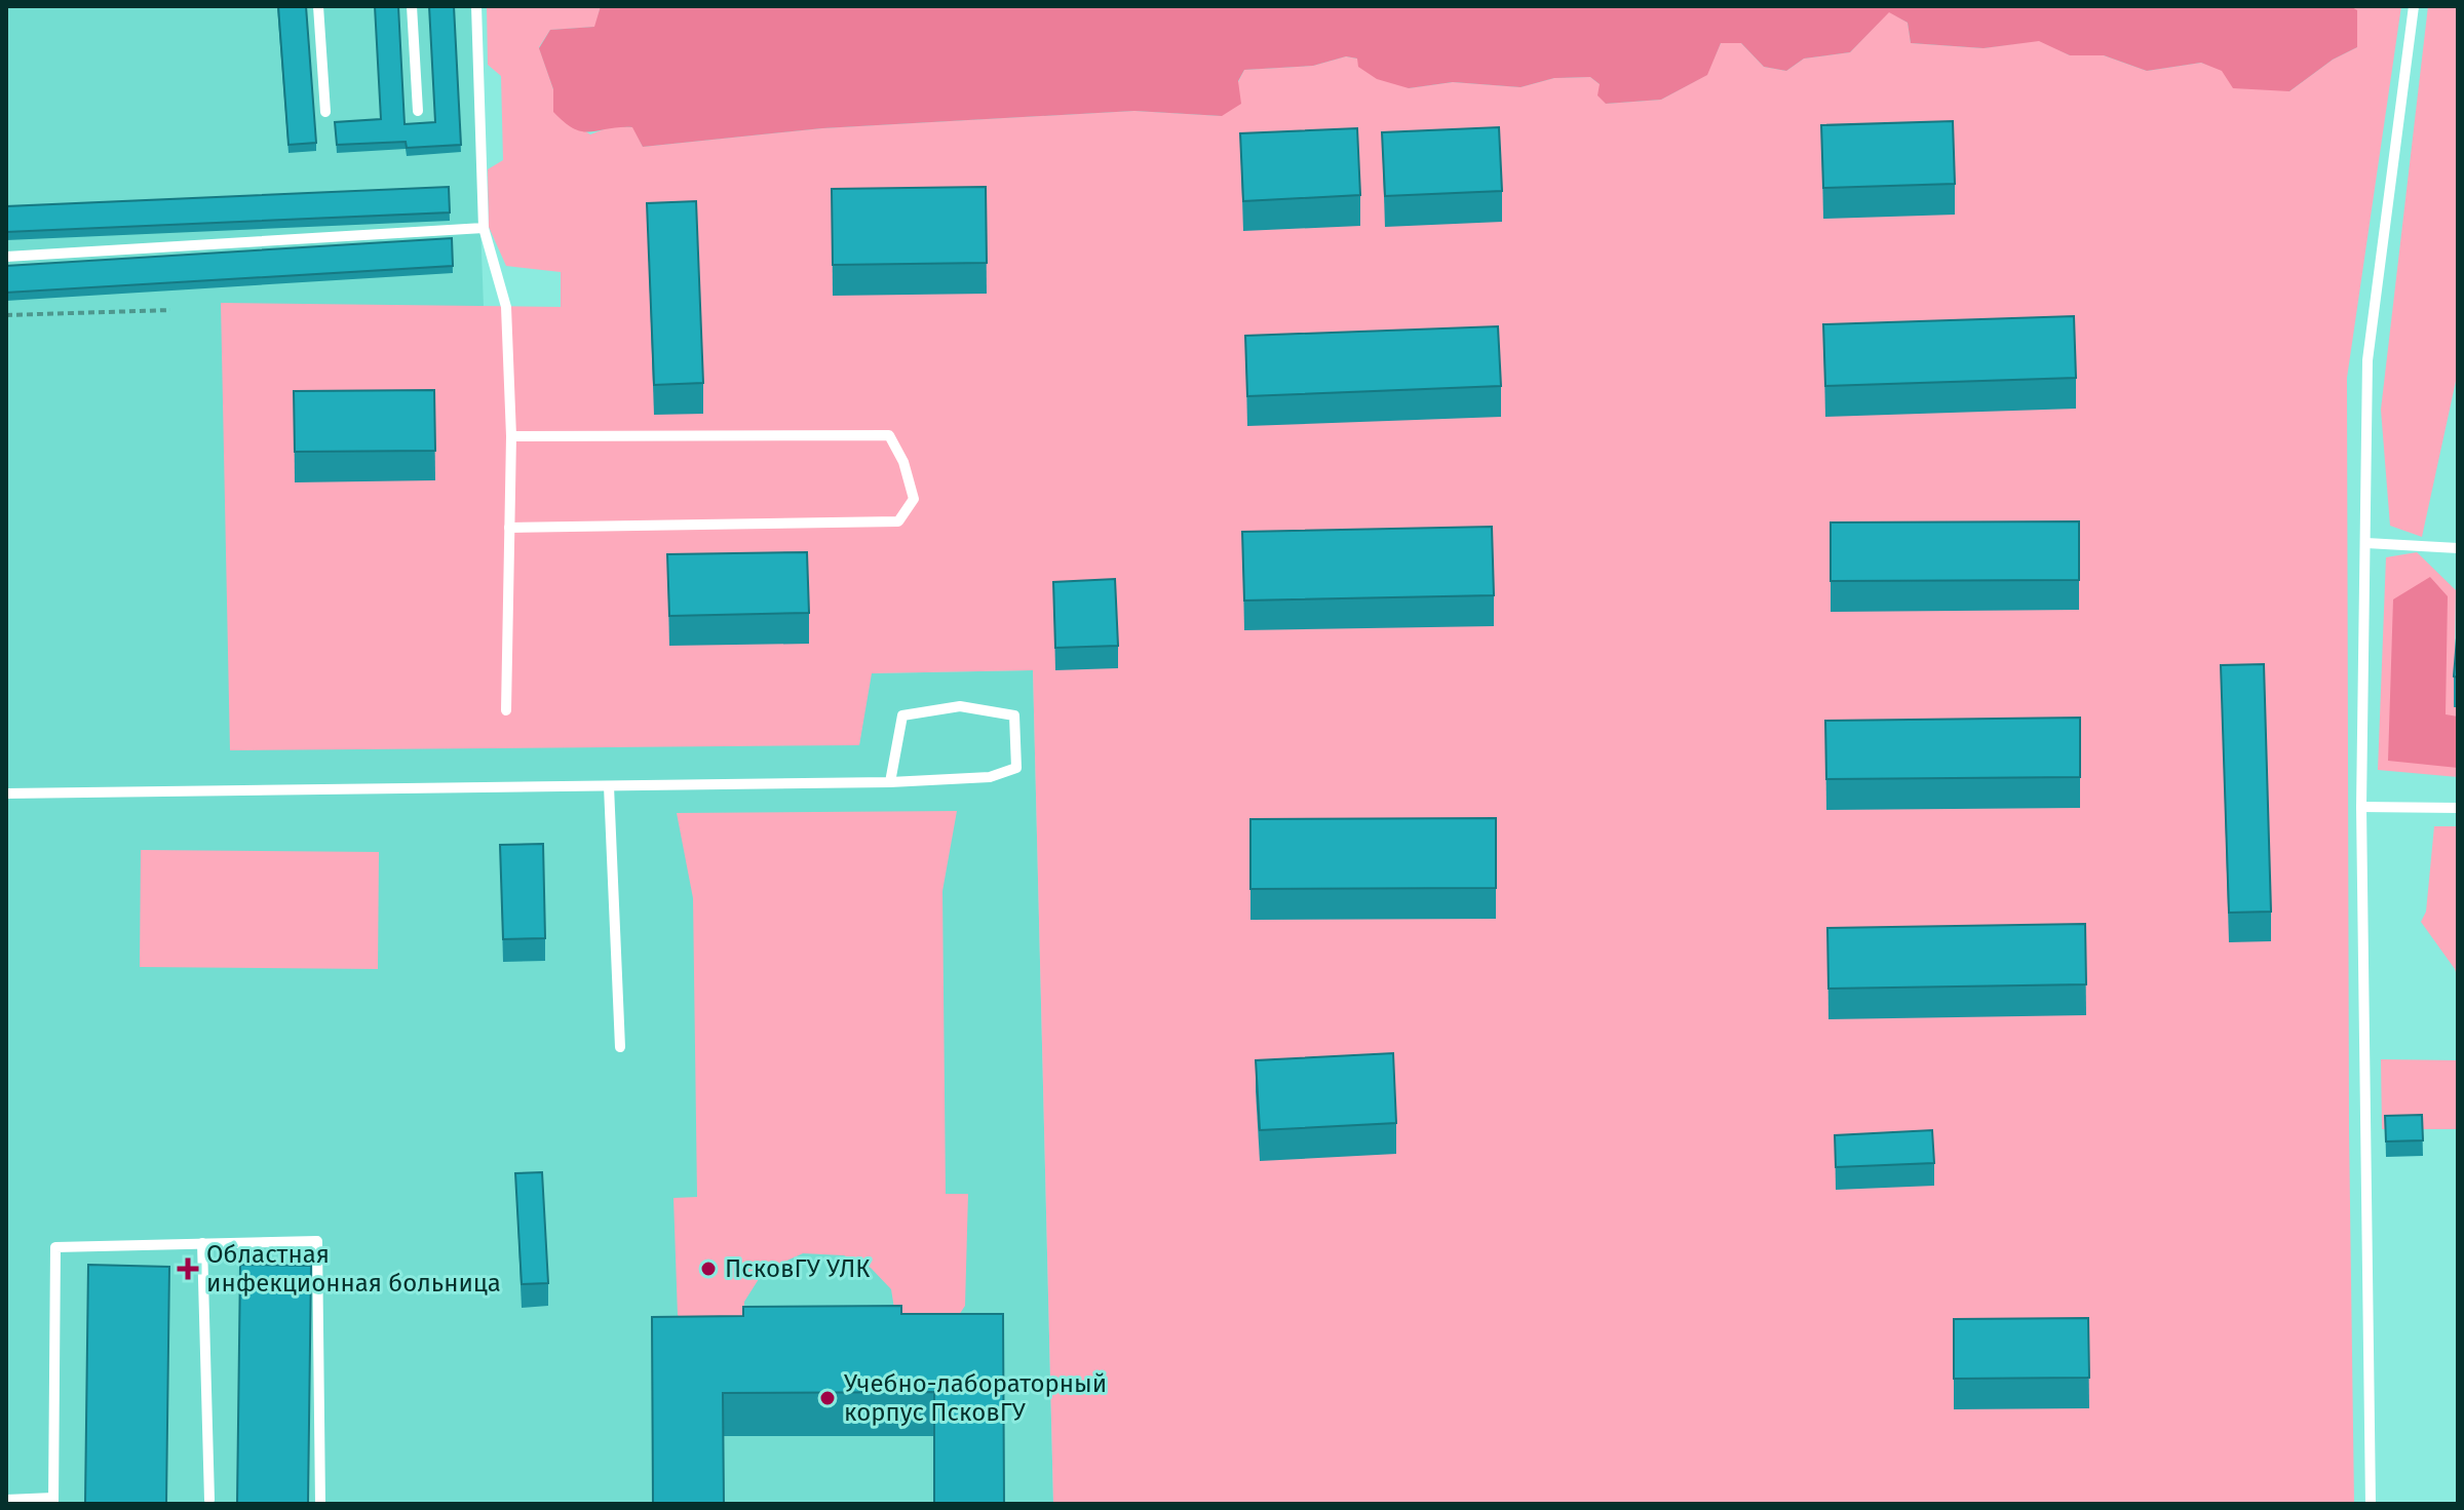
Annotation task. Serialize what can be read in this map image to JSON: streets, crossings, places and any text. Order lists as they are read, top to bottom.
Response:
{
  "places": {
    "health": ["Областная инфекционная больница"],
    "other": ["ПсковГУ УЛК", "Учебно-лабораторный корпус ПсковГУ"]
  }
}
